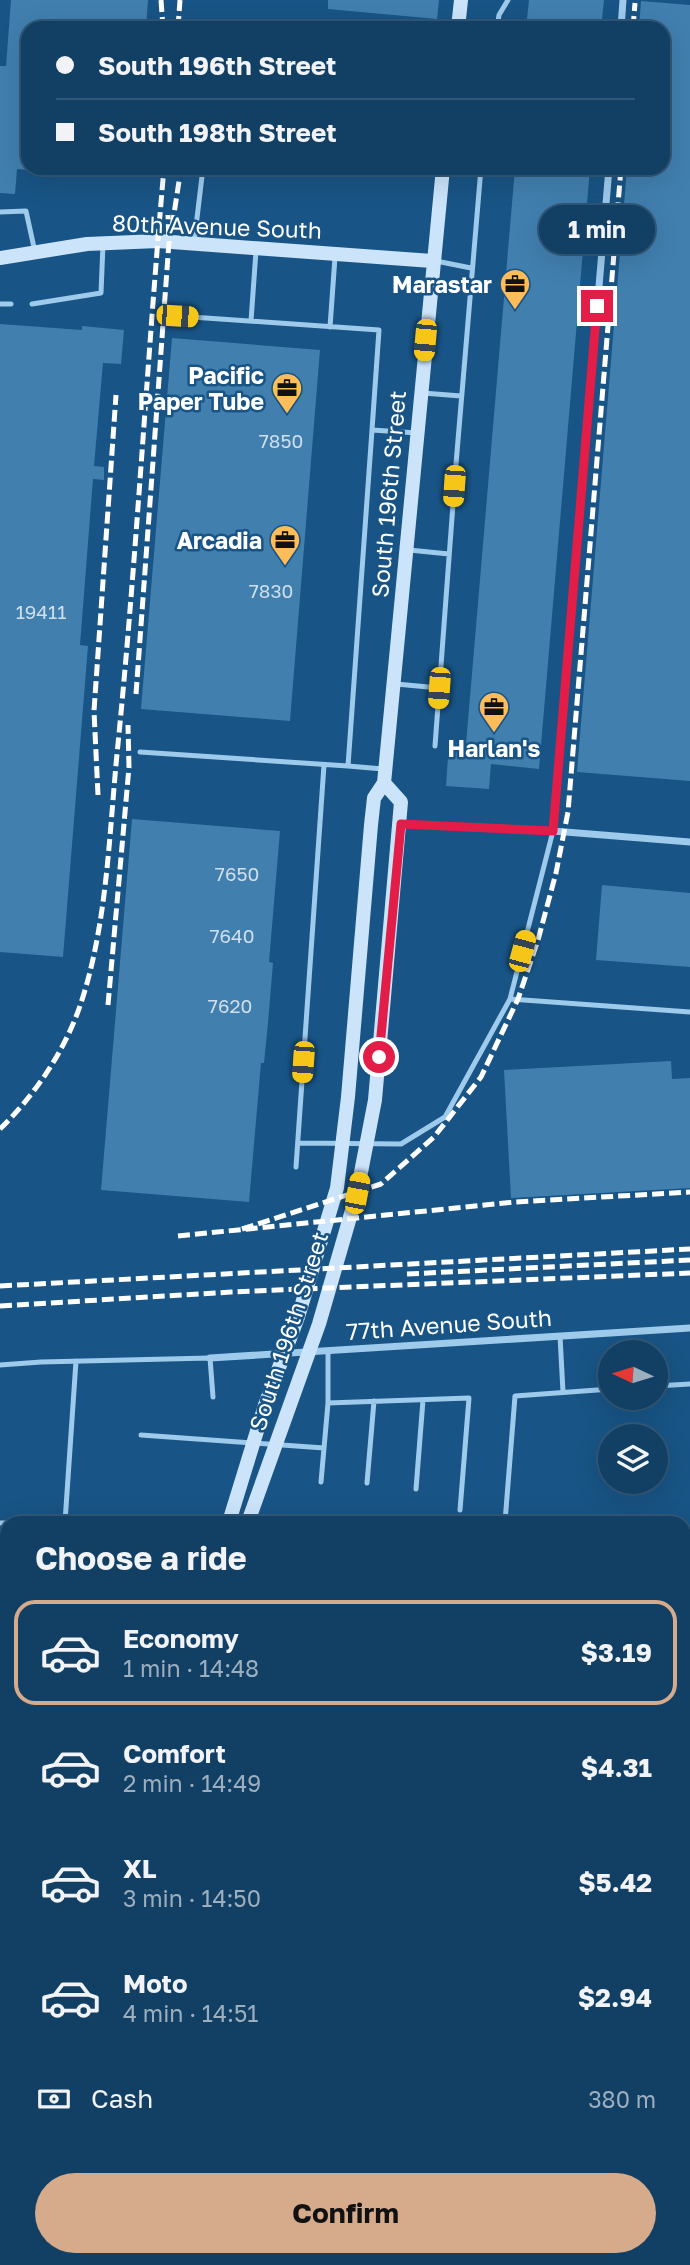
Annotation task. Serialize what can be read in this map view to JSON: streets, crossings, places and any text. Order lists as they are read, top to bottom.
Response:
{
  "streets": {
    "main road": ["80th Avenue South", "South 196th Street"],
    "street": ["77th Avenue South"]
  },
  "crossings": [
    ["80th Avenue South", "South 196th Street"]
  ],
  "places": {
    "office": [
      "Marastar",
      "Pacific Paper Tube",
      "Arcadia",
      "Harlan's"
    ]
  },
  "house_numbers": [
    "7850",
    "7830",
    "19411",
    "7650",
    "7640",
    "7620"
  ],
  "north": "left",
  "page": {
    "banner": ["South 196th Street", "South 198th Street"],
    "bubble": "1 min",
    "heading": "Choose a ride",
    "list": [
      {
        "name": "Economy",
        "note": "1 min · 14:48",
        "value": "$3.19"
      },
      {
        "name": "Comfort",
        "note": "2 min · 14:49",
        "value": "$4.31"
      },
      {
        "name": "XL",
        "note": "3 min · 14:50",
        "value": "$5.42"
      },
      {
        "name": "Moto",
        "note": "4 min · 14:51",
        "value": "$2.94"
      }
    ],
    "pay": ["Cash", "380 m"],
    "buttons": "Confirm"
  }
}
